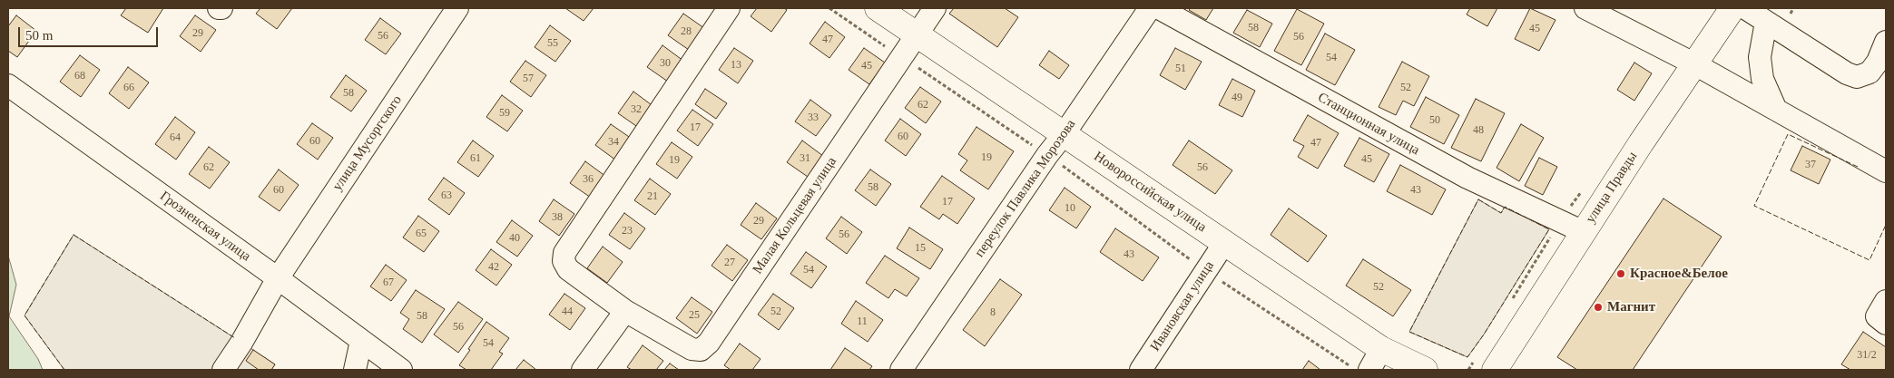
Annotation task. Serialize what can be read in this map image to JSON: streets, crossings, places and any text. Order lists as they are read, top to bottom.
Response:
{
  "streets": {
    "main road": ["улица Правды", "Новороссийская улица"],
    "street": [
      "Станционная улица",
      "улица Мусоргского",
      "переулок Павлика Морозова",
      "Малая Кольцевая улица",
      "Грозненская улица",
      "Ивановская улица"
    ]
  },
  "crossings": [
    ["Станционная улица", "улица Правды"],
    ["улица Мусоргского", "Грозненская улица"],
    ["переулок Павлика Морозова", "Новороссийская улица"],
    ["Новороссийская улица", "Малая Кольцевая улица"],
    ["Новороссийская улица", "Ивановская улица"]
  ],
  "places": ["Красное&Белое", "Магнит"],
  "house_numbers": [
    "58",
    "45",
    "28",
    "29",
    "56",
    "56",
    "47",
    "55",
    "54",
    "30",
    "13",
    "45",
    "51",
    "68",
    "57",
    "66",
    "52",
    "58",
    "49",
    "62",
    "32",
    "59",
    "33",
    "50",
    "17",
    "48",
    "60",
    "64",
    "60",
    "34",
    "47",
    "19",
    "61",
    "31",
    "45",
    "19",
    "37",
    "62",
    "56",
    "36",
    "58",
    "60",
    "43",
    "63",
    "21",
    "17",
    "10",
    "38",
    "29",
    "23",
    "65",
    "56",
    "40",
    "15",
    "43",
    "27",
    "42",
    "54",
    "67",
    "52",
    "44",
    "52",
    "8",
    "25",
    "58",
    "11",
    "56",
    "54",
    "31/2"
  ],
  "scale_bar": "50 m"
}
